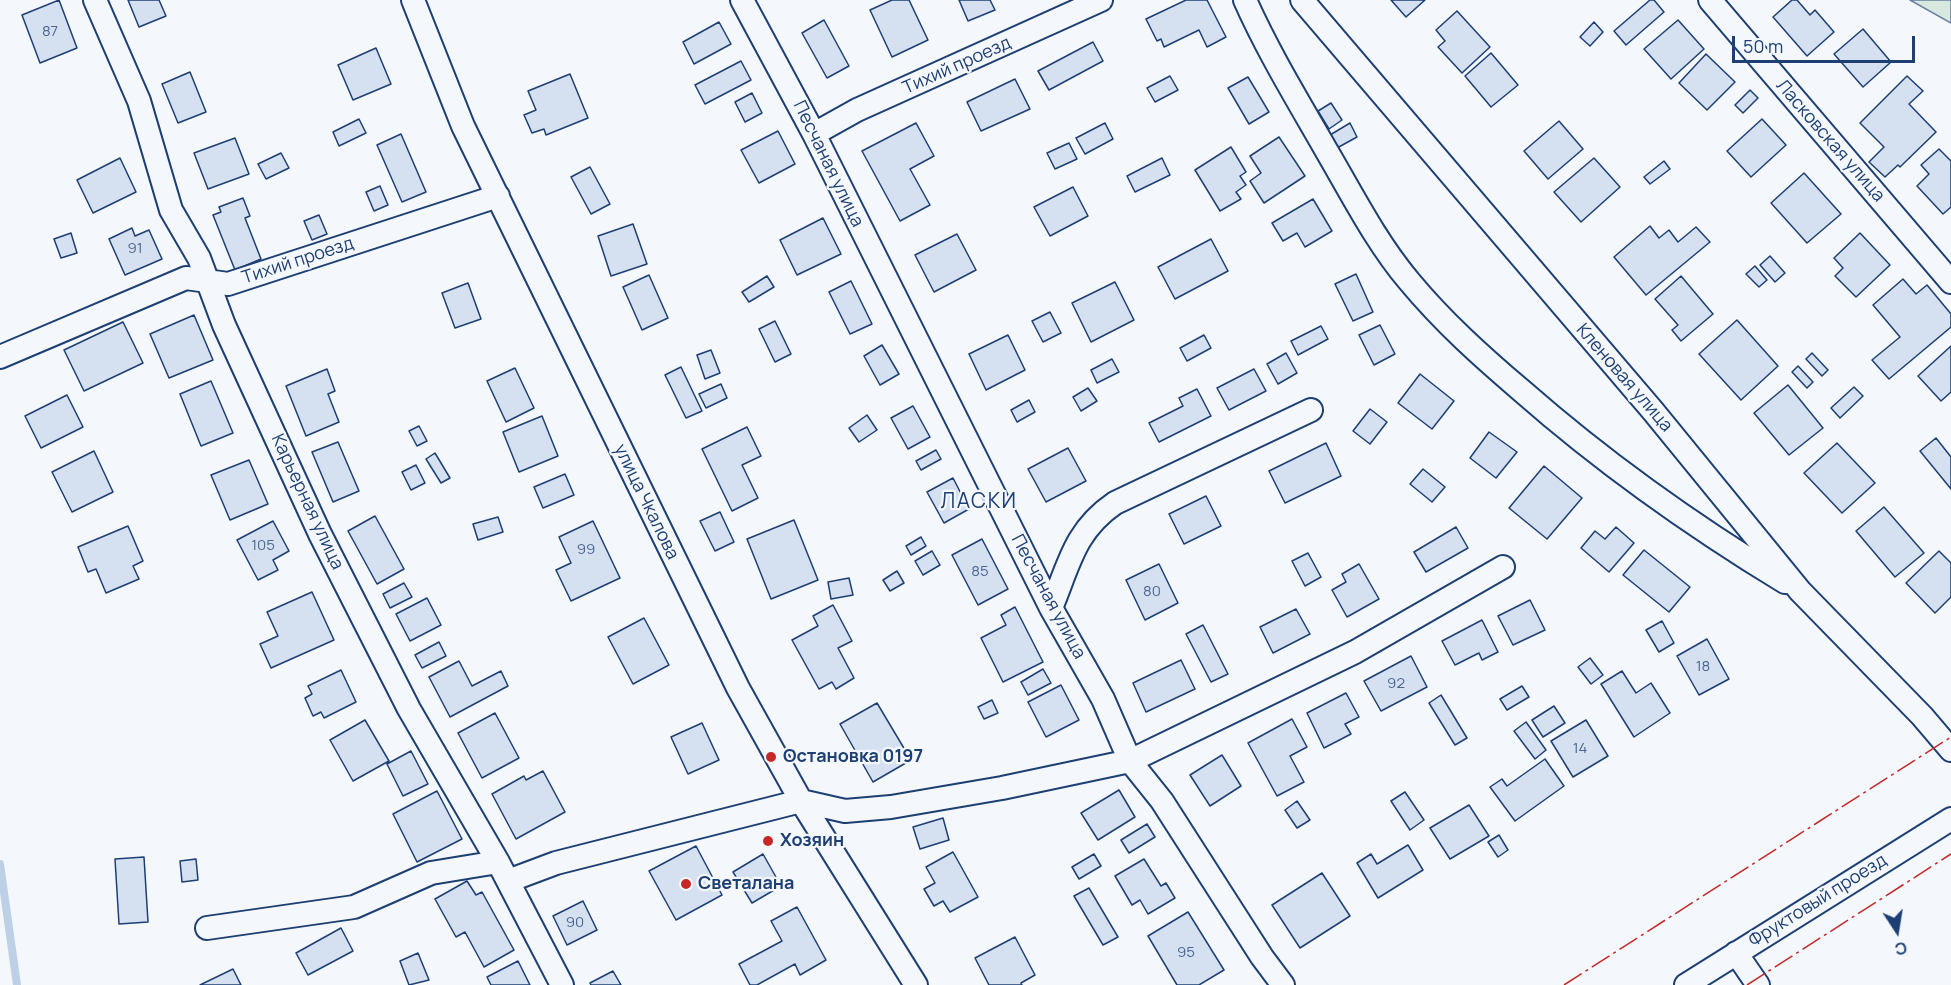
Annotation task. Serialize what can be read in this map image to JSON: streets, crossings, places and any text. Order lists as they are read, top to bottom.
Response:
{
  "streets": {
    "street": [
      "Тихий проезд",
      "Ласковская улица",
      "Песчаная улица",
      "Кленовая улица",
      "Карьерная улица",
      "улица Чкалова",
      "Фруктовый проезд"
    ]
  },
  "crossings": [
    ["Тихий проезд", "Песчаная улица"],
    ["Тихий проезд", "Карьерная улица"],
    ["Тихий проезд", "улица Чкалова"]
  ],
  "districts": ["ЛАСКИ"],
  "places": ["Остановка 0197", "Хозяин", "Светалана"],
  "house_numbers": [
    "87",
    "91",
    "105",
    "99",
    "85",
    "80",
    "18",
    "92",
    "14",
    "90",
    "95"
  ],
  "scale_bar": "50 m",
  "north": "bottom"
}
